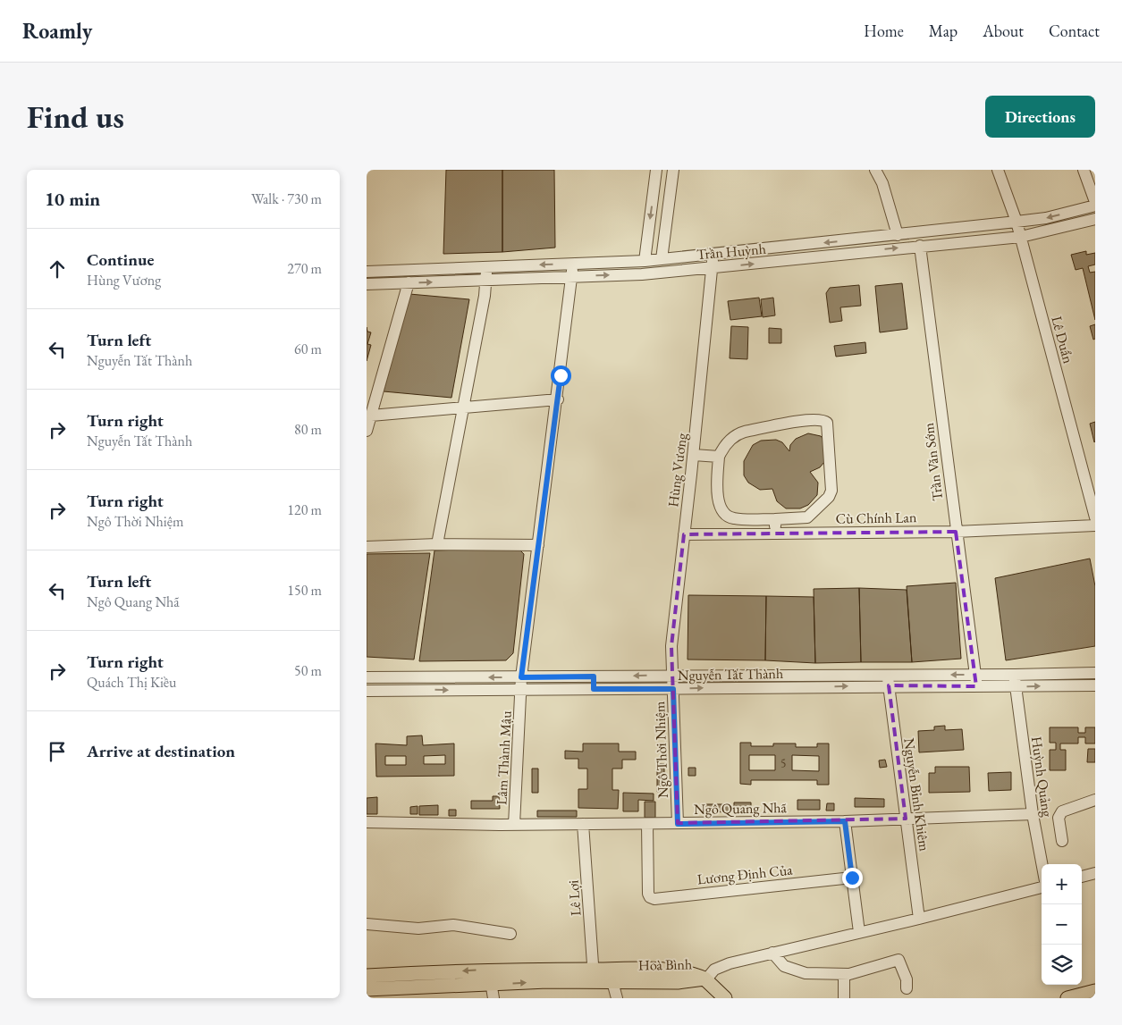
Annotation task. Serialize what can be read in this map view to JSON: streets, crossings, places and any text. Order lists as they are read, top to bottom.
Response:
{
  "streets": {
    "main road": ["Hoà Bình"],
    "street": [
      "Trần Huỳnh",
      "Lê Duẩn",
      "Trần Văn Sớm",
      "Hùng Vương",
      "Cù Chính Lan",
      "Nguyễn Tất Thành",
      "Ngô Thời Nhiệm",
      "Lâm Thành Mậu",
      "Huỳnh Quảng",
      "Nguyễn Bỉnh Khiêm",
      "Ngô Quang Nhã",
      "Lương Định Của",
      "Lê Lợi"
    ]
  },
  "crossings": [
    ["Trần Huỳnh", "Lê Duẩn"],
    ["Trần Huỳnh", "Trần Văn Sớm"],
    ["Trần Huỳnh", "Hùng Vương"],
    ["Trần Văn Sớm", "Cù Chính Lan"],
    ["Trần Văn Sớm", "Nguyễn Tất Thành"],
    ["Hùng Vương", "Cù Chính Lan"],
    ["Hùng Vương", "Nguyễn Tất Thành"],
    ["Hùng Vương", "Ngô Thời Nhiệm"],
    ["Nguyễn Tất Thành", "Ngô Thời Nhiệm"],
    ["Nguyễn Tất Thành", "Lâm Thành Mậu"],
    ["Nguyễn Tất Thành", "Huỳnh Quảng"],
    ["Nguyễn Tất Thành", "Nguyễn Bỉnh Khiêm"],
    ["Ngô Thời Nhiệm", "Ngô Quang Nhã"],
    ["Lâm Thành Mậu", "Ngô Quang Nhã"],
    ["Huỳnh Quảng", "Ngô Quang Nhã"],
    ["Nguyễn Bỉnh Khiêm", "Ngô Quang Nhã"],
    ["Nguyễn Bỉnh Khiêm", "Hoà Bình"],
    ["Ngô Quang Nhã", "Lương Định Của"],
    ["Ngô Quang Nhã", "Lê Lợi"],
    ["Lê Lợi", "Hoà Bình"]
  ],
  "house_numbers": ["5"],
  "page": {
    "header": "Roamly",
    "nav": [
      "Home",
      "Map",
      "About",
      "Contact"
    ],
    "buttons": "Directions",
    "title": "Find us",
    "heading": ["10 min", "Walk · 730 m"],
    "list": [
      ["Continue", "Hùng Vương", "270 m"],
      ["Turn left", "Nguyễn Tất Thành", "60 m"],
      ["Turn right", "Nguyễn Tất Thành", "80 m"],
      ["Turn right", "Ngô Thời Nhiệm", "120 m"],
      ["Turn left", "Ngô Quang Nhã", "150 m"],
      ["Turn right", "Quách Thị Kiều", "50 m"],
      "Arrive at destination"
    ],
    "map_buttons": ["+", "−"]
  }
}
